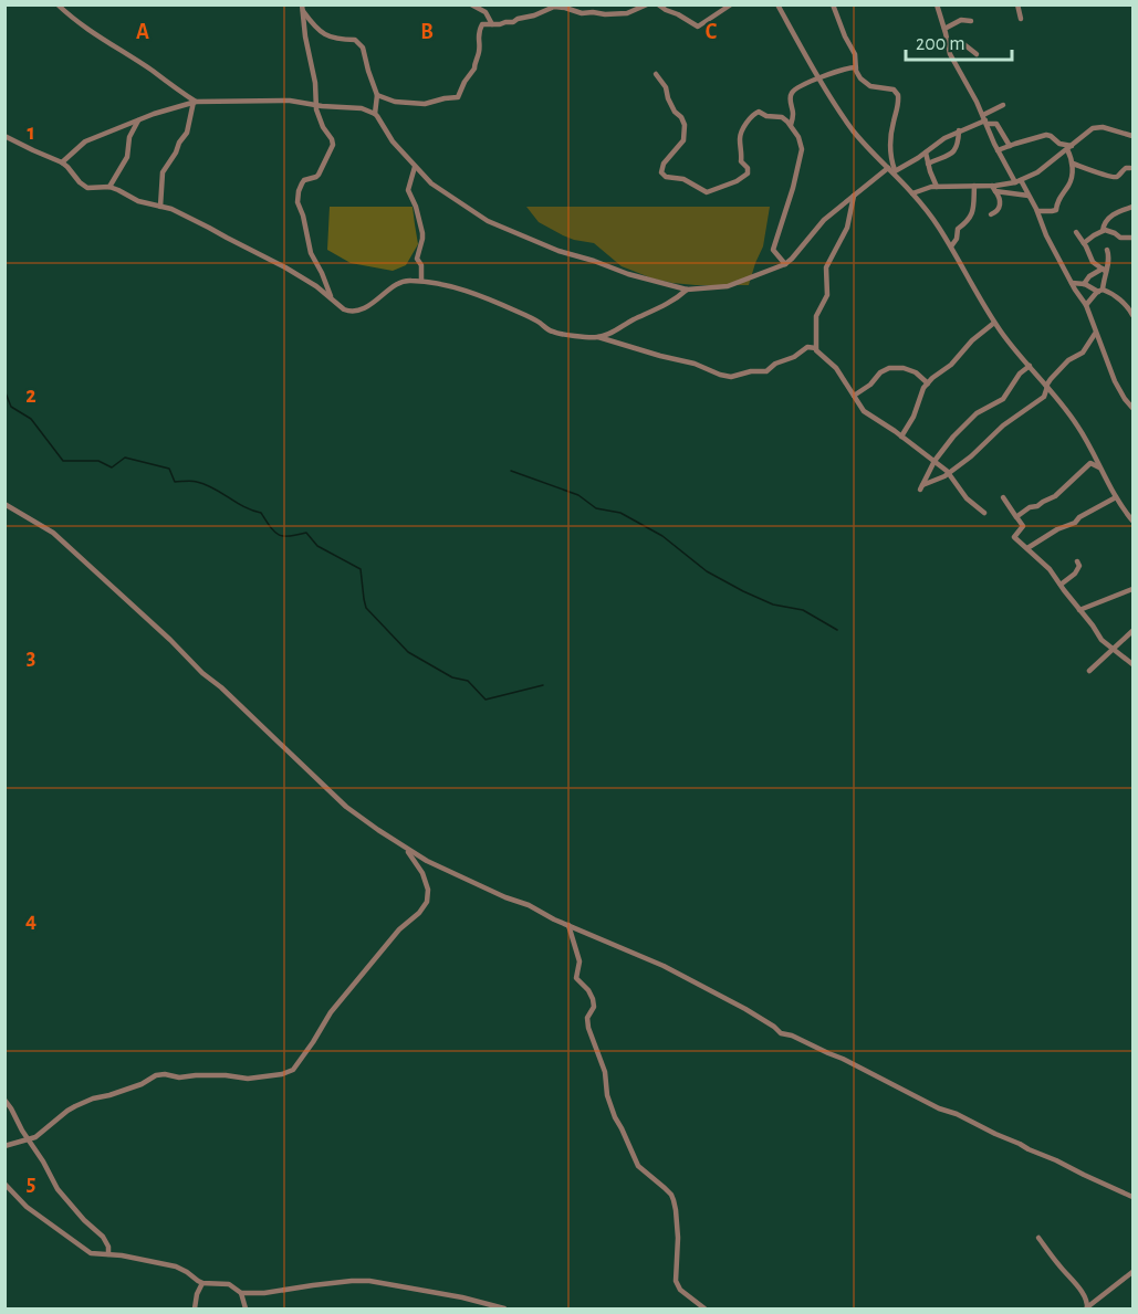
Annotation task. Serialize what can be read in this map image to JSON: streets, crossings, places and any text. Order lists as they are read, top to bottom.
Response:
{
  "scale_bar": "200 m",
  "grid": {
    "columns": ["A", "B", "C"],
    "rows": [
      "1",
      "2",
      "3",
      "4",
      "5"
    ]
  }
}
